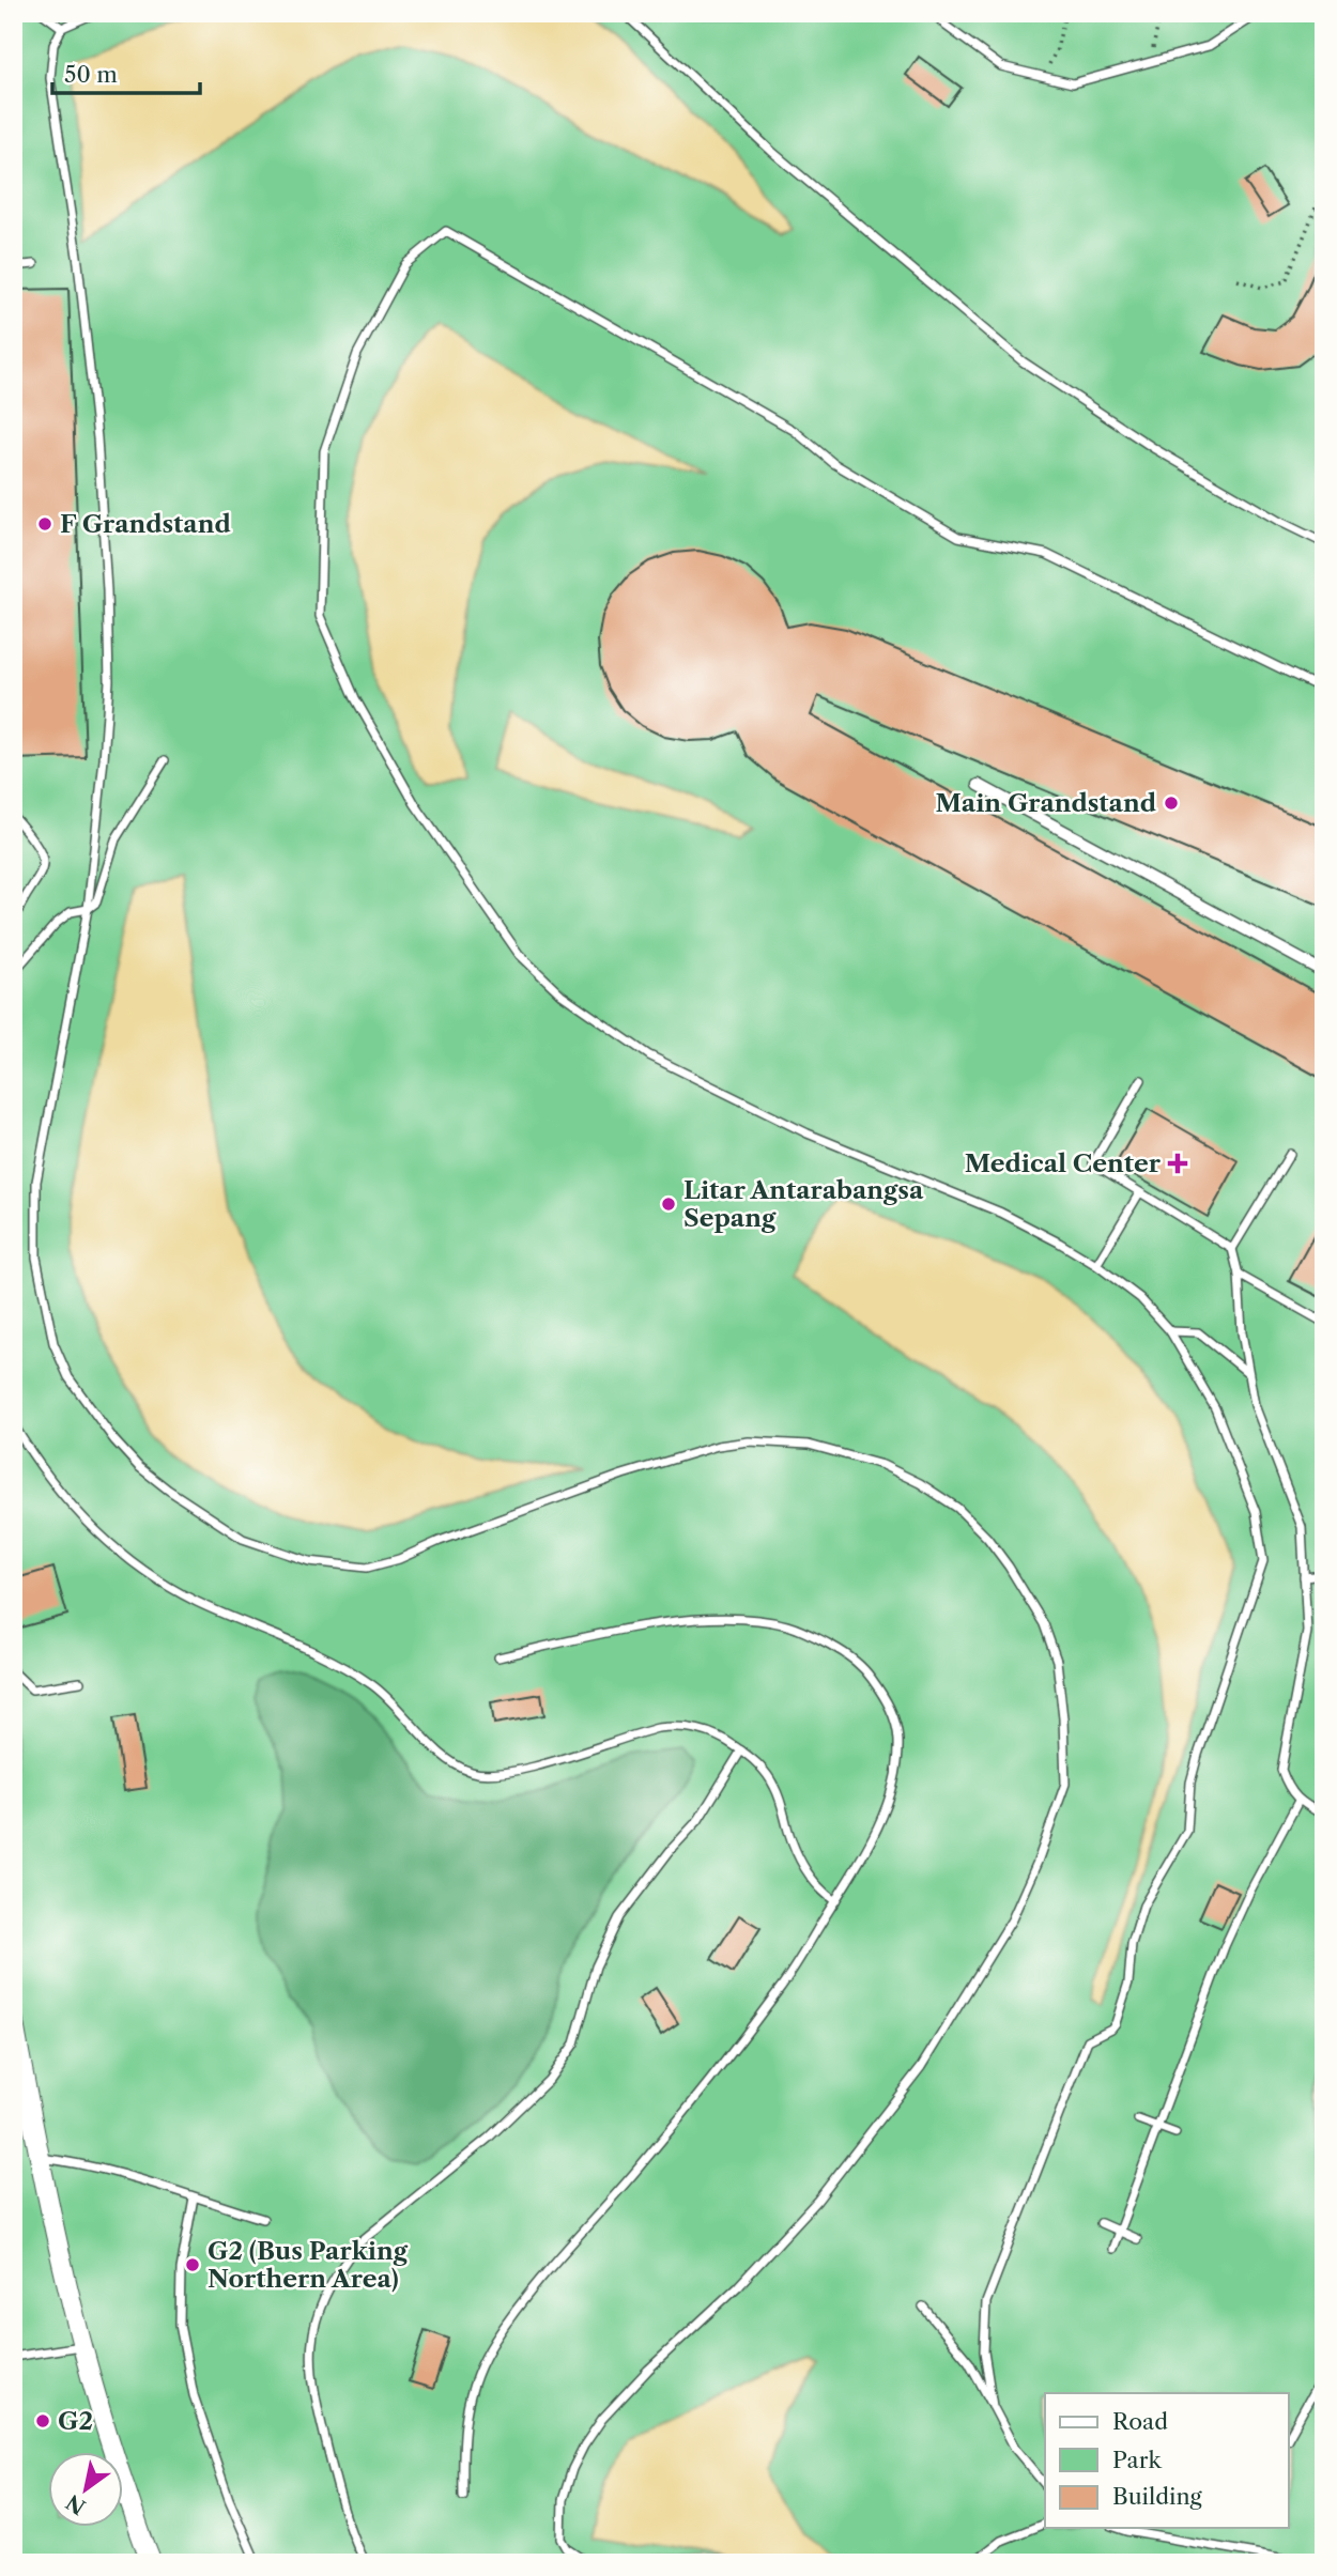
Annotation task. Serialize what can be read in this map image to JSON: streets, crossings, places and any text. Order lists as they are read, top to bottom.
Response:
{
  "places": {
    "other": [
      "F Grandstand",
      "Main Grandstand",
      "Litar Antarabangsa Sepang",
      "G2 (Bus Parking Northern Area)",
      "G2"
    ],
    "health": ["Medical Center"]
  },
  "legend": ["Road", "Park", "Building"],
  "scale_bar": "50 m",
  "north": "bottom left"
}
